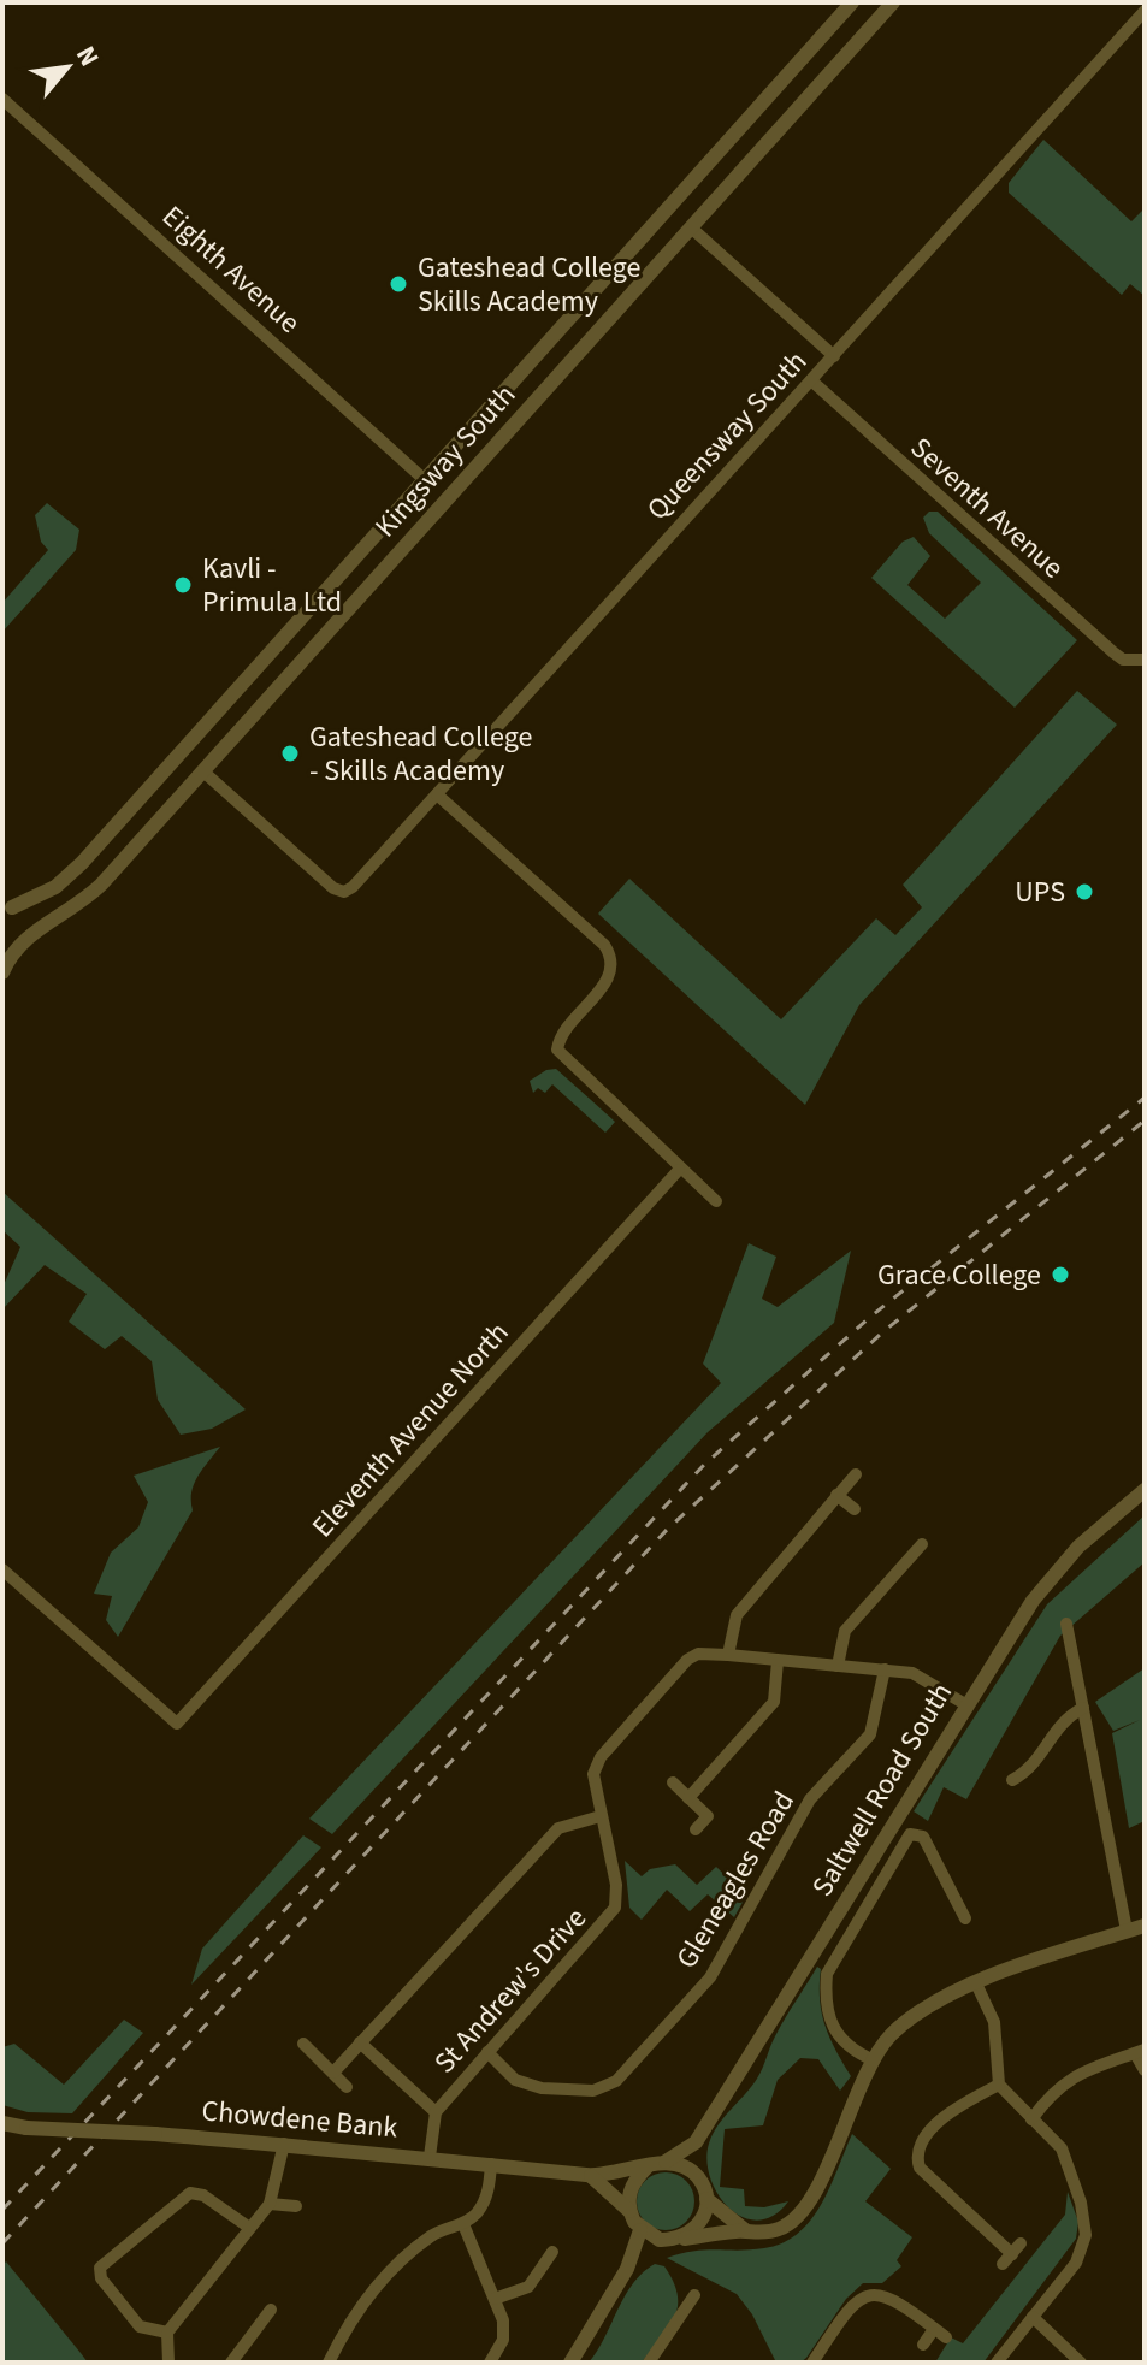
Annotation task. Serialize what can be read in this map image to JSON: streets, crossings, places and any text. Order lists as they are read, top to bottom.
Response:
{
  "streets": {
    "street": [
      "Eighth Avenue",
      "Queensway South",
      "Kingsway South",
      "Seventh Avenue",
      "Eleventh Avenue North",
      "Saltwell Road South",
      "Gleneagles Road",
      "St Andrew's Drive",
      "Chowdene Bank"
    ]
  },
  "crossings": [
    ["Eighth Avenue", "Kingsway South"],
    ["Queensway South", "Kingsway South"],
    ["Queensway South", "Seventh Avenue"],
    ["Saltwell Road South", "St Andrew's Drive"],
    ["Saltwell Road South", "Chowdene Bank"],
    ["Gleneagles Road", "St Andrew's Drive"],
    ["St Andrew's Drive", "Chowdene Bank"]
  ],
  "places": [
    "Gateshead College Skills Academy",
    "Kavli - Primula Ltd",
    "Gateshead College - Skills Academy",
    "UPS",
    "Grace College"
  ],
  "north": "top right"
}
